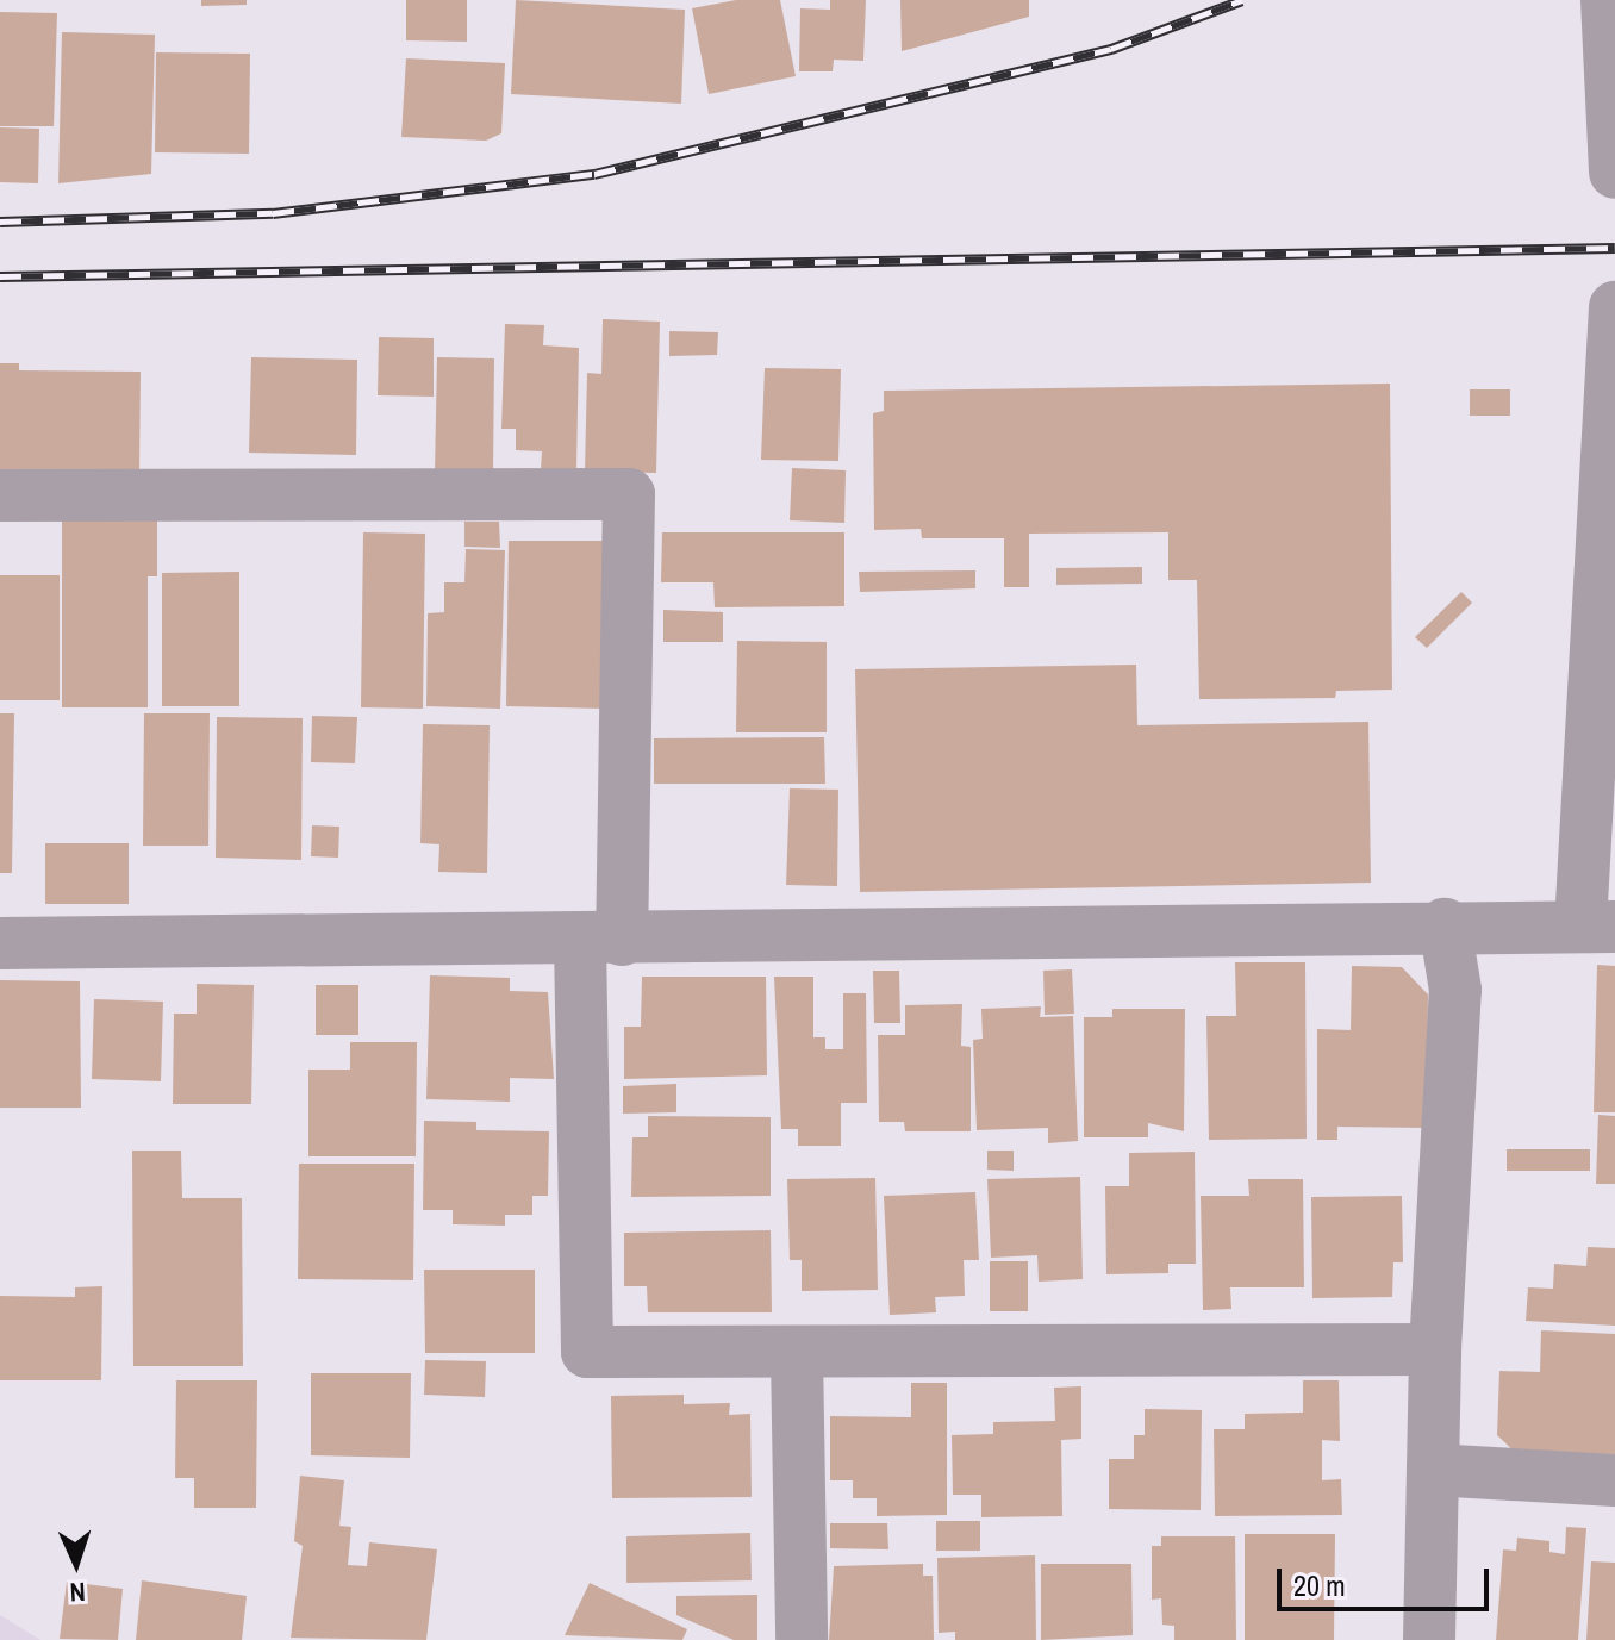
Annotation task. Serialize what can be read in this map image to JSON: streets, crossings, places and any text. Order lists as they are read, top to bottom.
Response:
{
  "scale_bar": "20 m",
  "north": "bottom"
}
